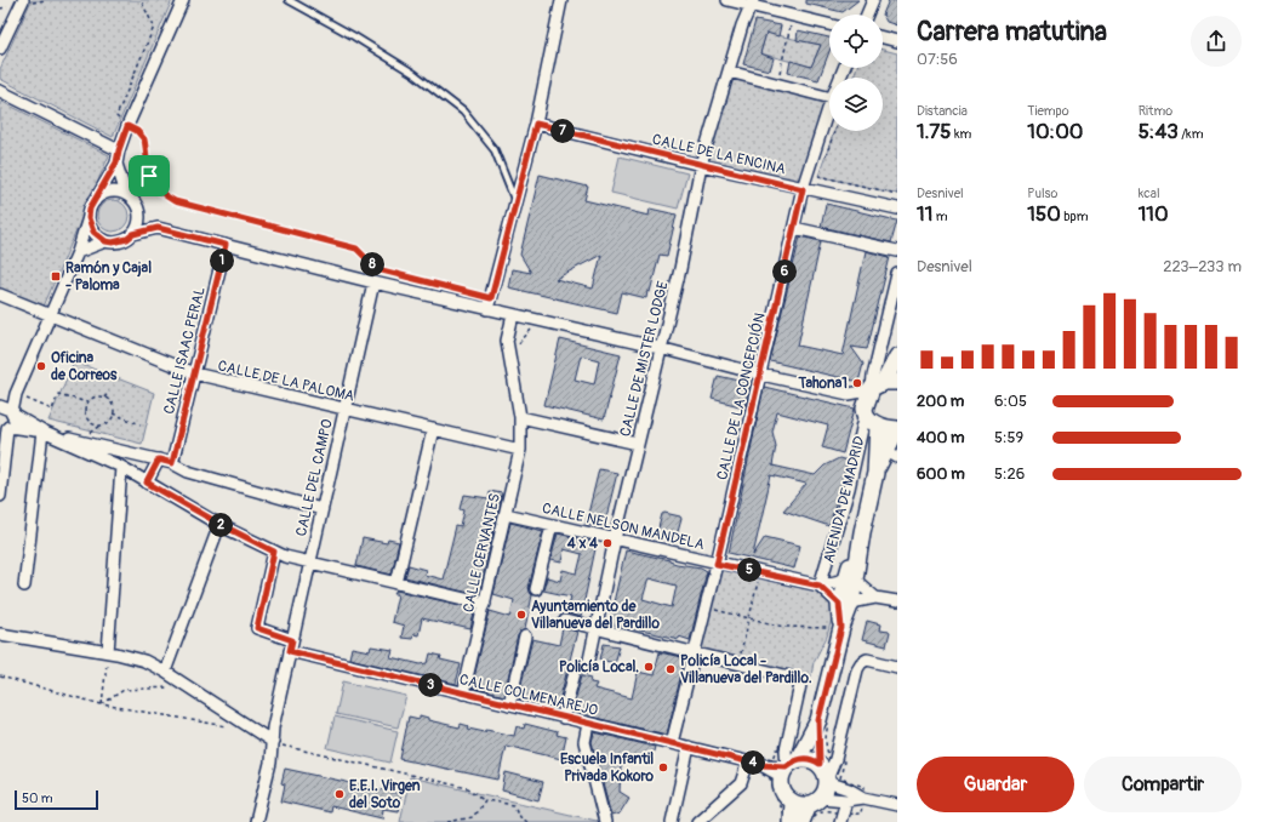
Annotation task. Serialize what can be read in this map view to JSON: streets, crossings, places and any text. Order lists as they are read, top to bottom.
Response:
{
  "streets": {
    "main road": ["AVENIDA DE MADRID"],
    "street": [
      "CALLE DE LA ENCINA",
      "CALLE ISAAC PERAL",
      "CALLE DE MISTER LODGE",
      "CALLE DE LA PALOMA",
      "CALLE DE LA CONCEPCIÓN",
      "CALLE DEL CAMPO",
      "CALLE NELSON MANDELA",
      "CALLE CERVANTES",
      "CALLE COLMENAREJO"
    ]
  },
  "crossings": [
    ["CALLE DE LA ENCINA", "CALLE DE MISTER LODGE"],
    ["CALLE DE LA ENCINA", "CALLE DE LA CONCEPCIÓN"],
    ["CALLE ISAAC PERAL", "CALLE DE LA PALOMA"],
    ["CALLE DE MISTER LODGE", "CALLE NELSON MANDELA"],
    ["CALLE DE MISTER LODGE", "CALLE COLMENAREJO"],
    ["CALLE DE LA PALOMA", "CALLE DEL CAMPO"],
    ["CALLE DE LA PALOMA", "CALLE CERVANTES"],
    ["CALLE DE LA CONCEPCIÓN", "CALLE NELSON MANDELA"],
    ["CALLE DE LA CONCEPCIÓN", "CALLE COLMENAREJO"],
    ["CALLE DEL CAMPO", "CALLE COLMENAREJO"],
    ["AVENIDA DE MADRID", "CALLE NELSON MANDELA"],
    ["AVENIDA DE MADRID", "CALLE COLMENAREJO"],
    ["CALLE NELSON MANDELA", "CALLE CERVANTES"],
    ["CALLE CERVANTES", "CALLE COLMENAREJO"]
  ],
  "places": {
    "transit": ["Ramón y Cajal - Paloma"],
    "other": [
      "Oficina de Correos",
      "Tahona1",
      "4 x 4",
      "Ayuntamiento de Villanueva del Pardillo",
      "Policía Local.",
      "Policía Local - Villanueva del Pardillo.",
      "Escuela Infantil Privada Kokoro",
      "E.E.I. Virgen del Soto"
    ]
  },
  "scale_bar": "50 m",
  "page": {
    "heading": ["Carrera matutina", "07:56"],
    "stats": [
      ["Distancia", "1.75 km"],
      ["Tiempo", "10:00"],
      ["Ritmo", "5:43 /km"],
      ["Desnivel", "11 m"],
      ["Pulso", "150 bpm"],
      ["kcal", "110"]
    ],
    "pins": [
      "7",
      "1",
      "8",
      "6",
      "2",
      "5",
      "3",
      "4"
    ],
    "chart": ["Desnivel", "223–233 m"],
    "list": [
      {
        "name": "200 m",
        "note": "6:05"
      },
      {
        "name": "400 m",
        "note": "5:59"
      },
      {
        "name": "600 m",
        "note": "5:26"
      }
    ],
    "buttons": ["Guardar", "Compartir"],
    "scale": "50 m"
  }
}
